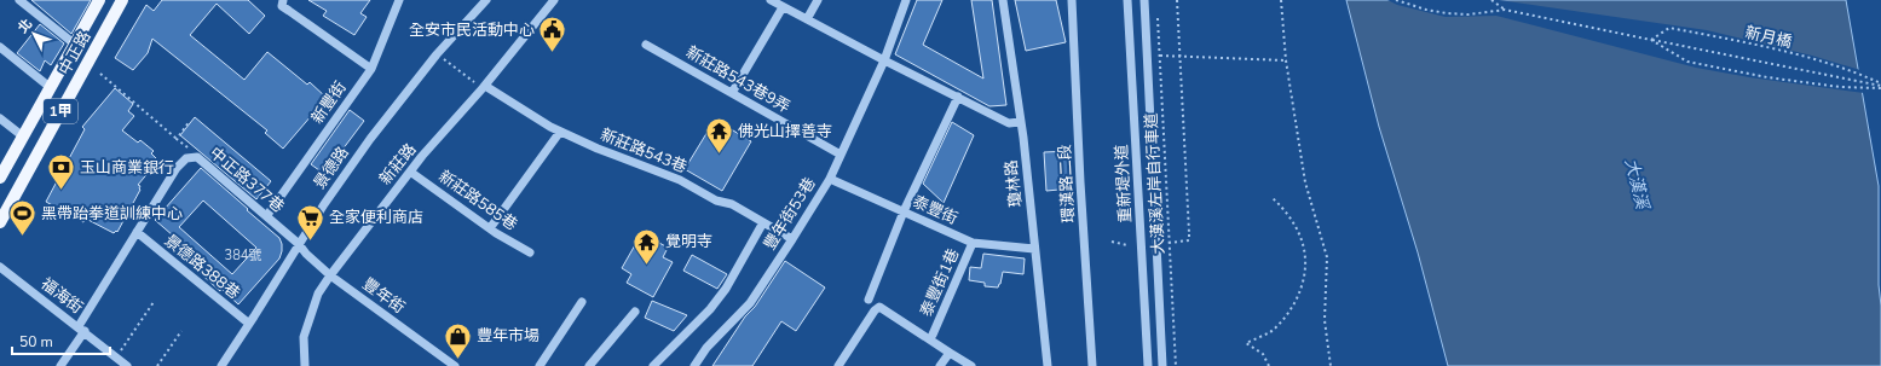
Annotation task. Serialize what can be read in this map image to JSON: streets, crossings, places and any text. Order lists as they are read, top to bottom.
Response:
{
  "streets": {
    "main road": ["中正路", "1甲"],
    "street": [
      "新莊路543巷9弄",
      "新豐街",
      "新莊路543巷",
      "新莊路",
      "景德路",
      "中正路377巷",
      "瓊林路",
      "環漢路二段",
      "重新堤外道",
      "新莊路585巷",
      "泰豐街",
      "豐年街53巷",
      "景德路388巷",
      "泰豐街1巷",
      "福海街",
      "豐年街"
    ],
    "path": ["新月橋", "大漢溪左岸自行車道"]
  },
  "crossings": [
    ["新莊路543巷9弄", "豐年街53巷"],
    ["新豐街", "中正路377巷"],
    ["新莊路543巷", "新莊路"],
    ["新莊路543巷", "豐年街53巷"],
    ["新莊路", "新莊路585巷"],
    ["新莊路", "豐年街"],
    ["景德路", "中正路377巷"],
    ["景德路", "景德路388巷"],
    ["景德路", "豐年街"],
    ["中正路377巷", "豐年街"],
    ["瓊林路", "泰豐街"],
    ["泰豐街", "豐年街53巷"],
    ["泰豐街", "泰豐街1巷"]
  ],
  "water": ["大漢溪"],
  "places": {
    "public building": ["全安市民活動中心"],
    "temple": ["佛光山擇善寺", "覺明寺"],
    "bank": ["玉山商業銀行"],
    "sports": ["黑帶跆拳道訓練中心"],
    "supermarket": ["全家便利商店"],
    "shop": ["豐年市場"]
  },
  "house_numbers": ["384號"],
  "scale_bar": "50 m",
  "north": "top left"
}
